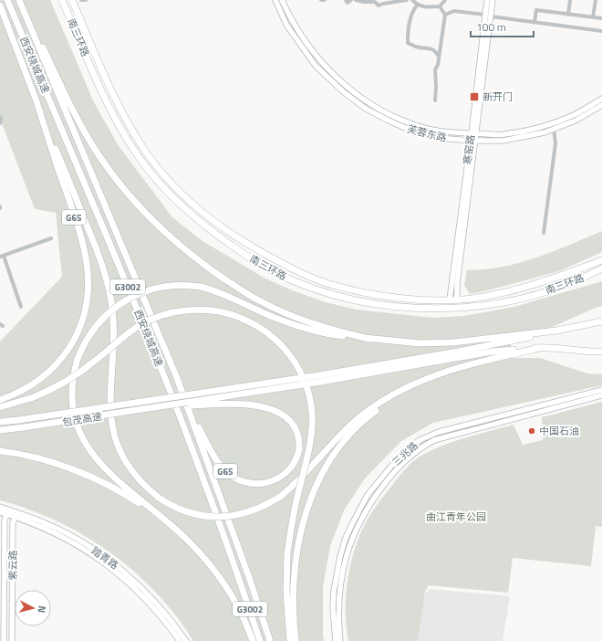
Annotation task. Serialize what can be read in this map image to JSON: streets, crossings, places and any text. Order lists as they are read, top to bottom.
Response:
{
  "streets": {
    "highway": [
      "南三环路",
      "西安绕城高速",
      "G65",
      "G3002",
      "包茂高速"
    ],
    "street": [
      "芙蓉东路",
      "寒窑路",
      "三兆路",
      "踏青路",
      "紫云路"
    ]
  },
  "crossings": [
    ["南三环路", "寒窑路"],
    ["西安绕城高速", "G65"],
    ["芙蓉东路", "寒窑路"],
    ["G65", "包茂高速"],
    ["踏青路", "紫云路"]
  ],
  "parks": ["曲江青年公园"],
  "places": {
    "transit": ["新开门"],
    "other": ["中国石油"]
  },
  "scale_bar": "100 m",
  "north": "right"
}
